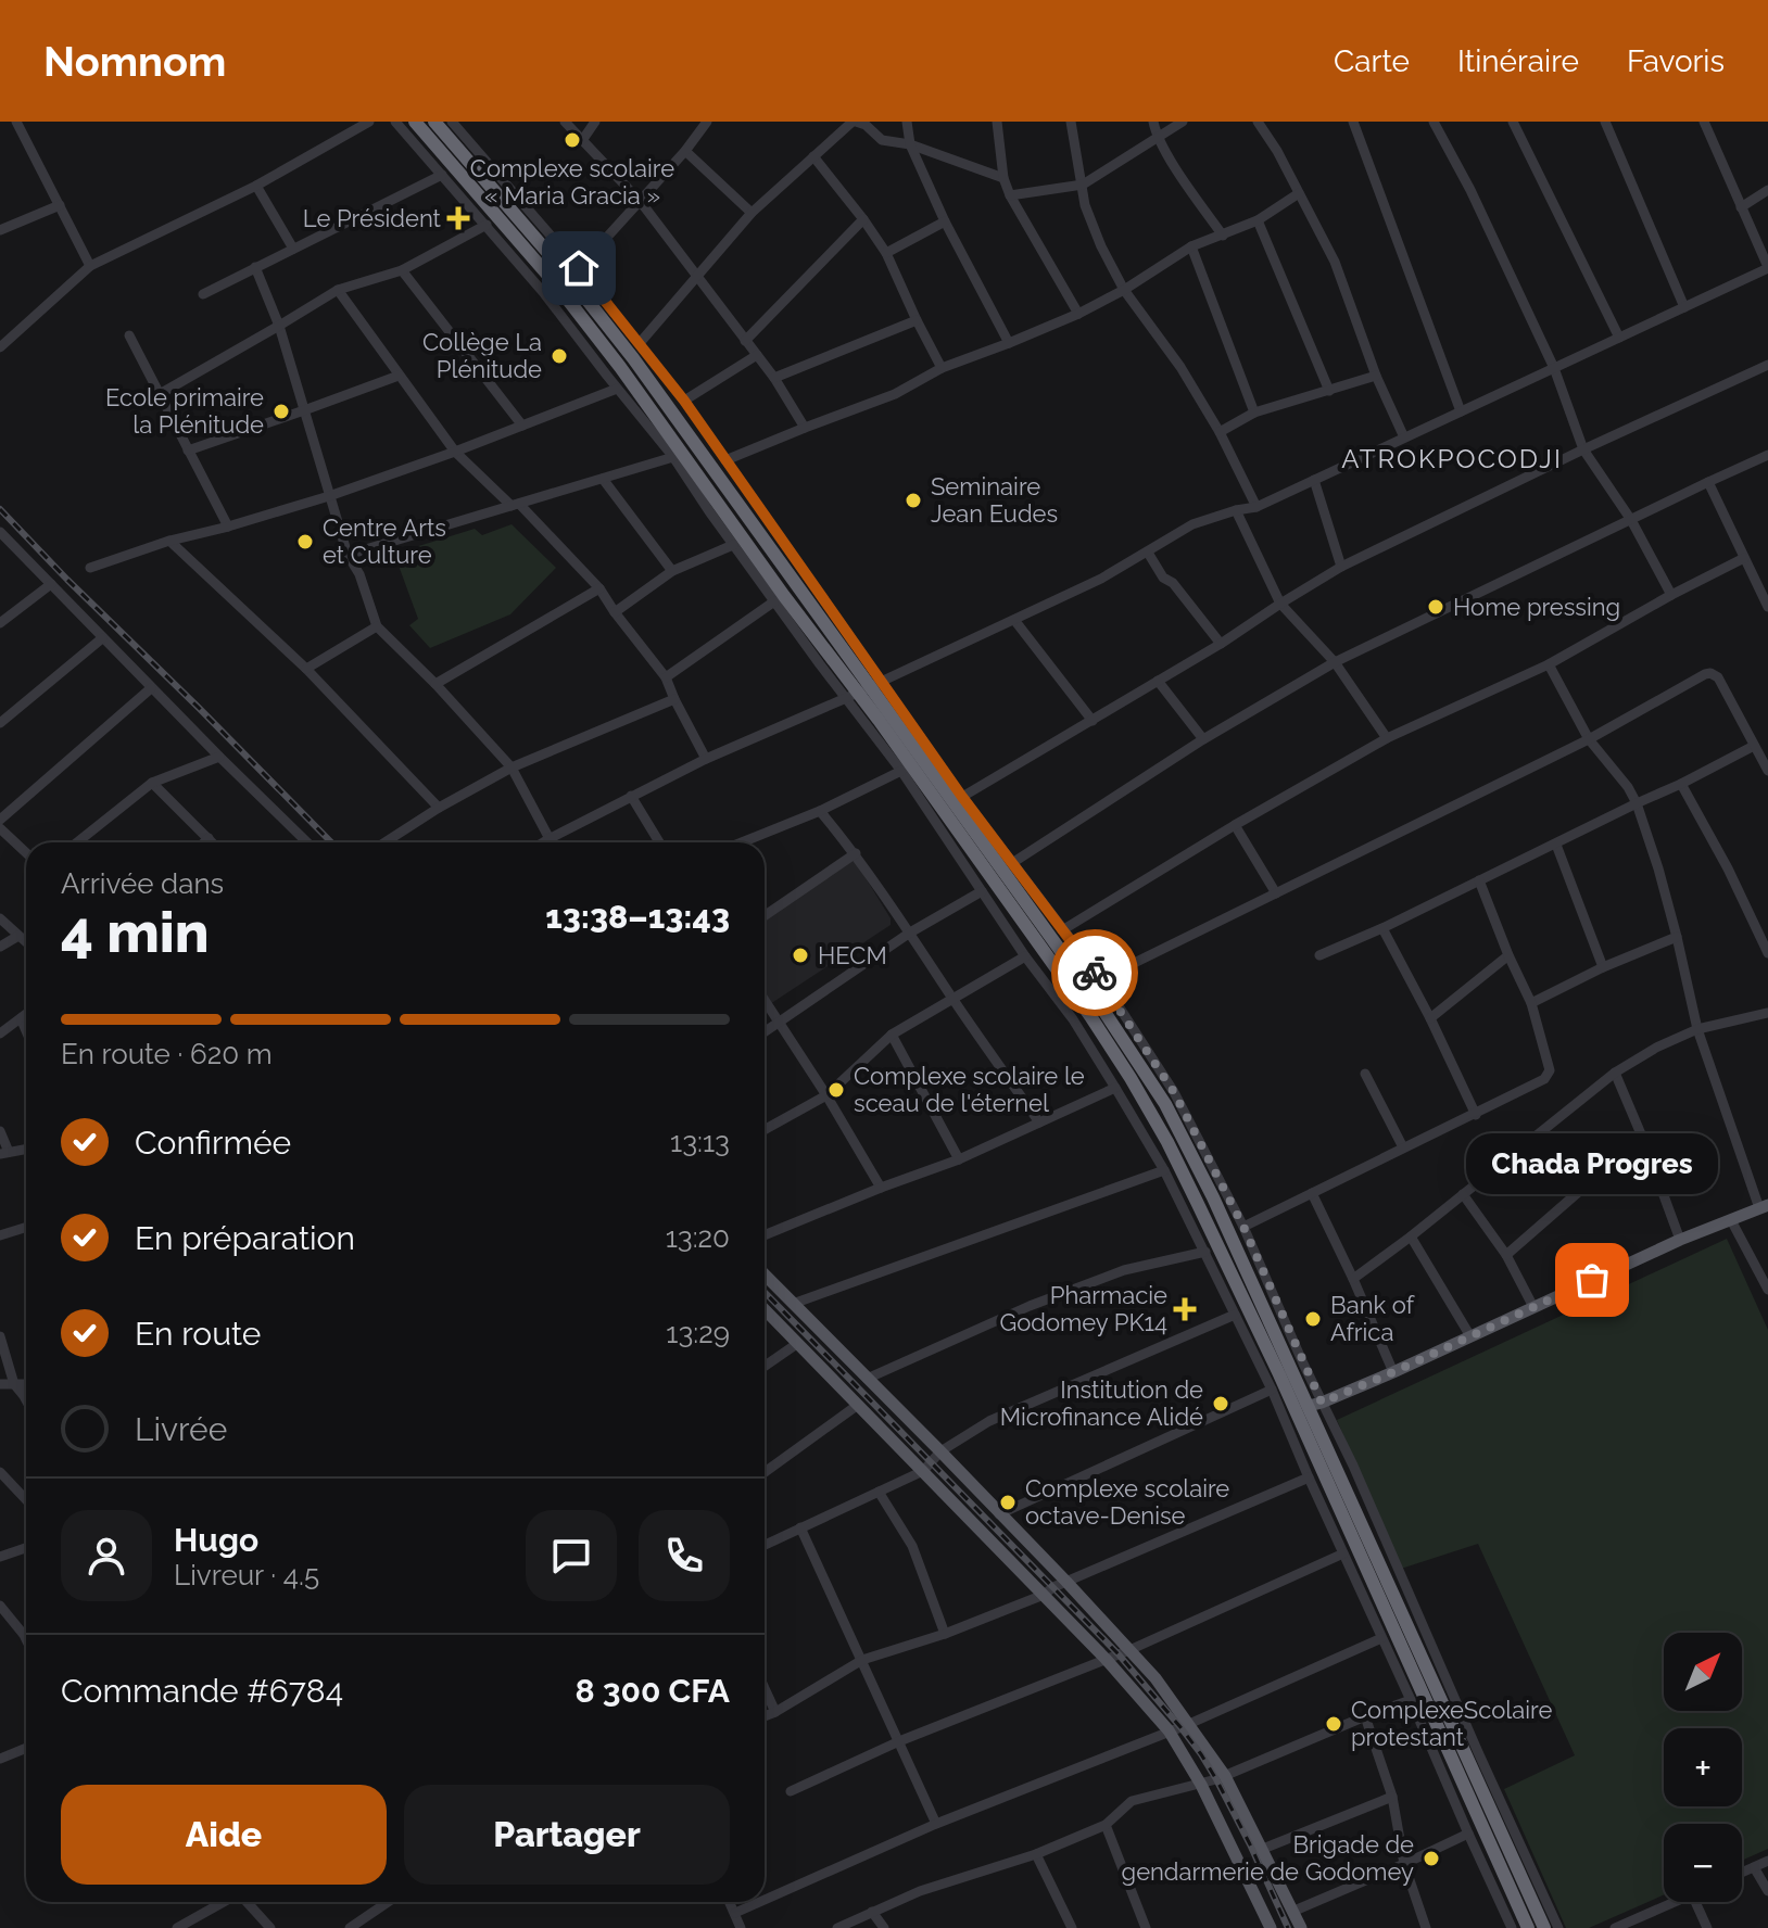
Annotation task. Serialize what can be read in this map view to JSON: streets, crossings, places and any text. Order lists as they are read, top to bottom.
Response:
{
  "districts": ["ATROKPOCODJI"],
  "places": {
    "other": [
      "Complexe scolaire « Maria Gracia »",
      "Collège La Plénitude",
      "Ecole primaire la Plénitude",
      "Seminaire Jean Eudes",
      "Centre Arts et Culture",
      "Home pressing",
      "HECM",
      "Complexe scolaire le sceau de l'éternel",
      "Chada Progres",
      "Bank of Africa",
      "Institution de Microfinance Alidé",
      "Complexe scolaire octave-Denise",
      "ComplexeScolaire protestant",
      "Brigade de gendarmerie de Godomey"
    ],
    "health": ["Le Président", "Pharmacie Godomey PK14"]
  },
  "north": "top right",
  "page": {
    "header": "Nomnom",
    "nav": ["Carte", "Itinéraire", "Favoris"],
    "heading": ["4 min", "Arrivée dans", "13:38–13:43"],
    "panel": [
      "Hugo",
      "Livreur · 4.5",
      "Commande #6784",
      "8 300 CFA"
    ],
    "bar": "En route · 620 m",
    "list": [
      ["Confirmée", "13:13"],
      ["En préparation", "13:20"],
      ["En route", "13:29"],
      "Livrée"
    ],
    "bubble": "Chada Progres",
    "map_buttons": ["+", "−"],
    "buttons": ["Aide", "Partager"]
  }
}
